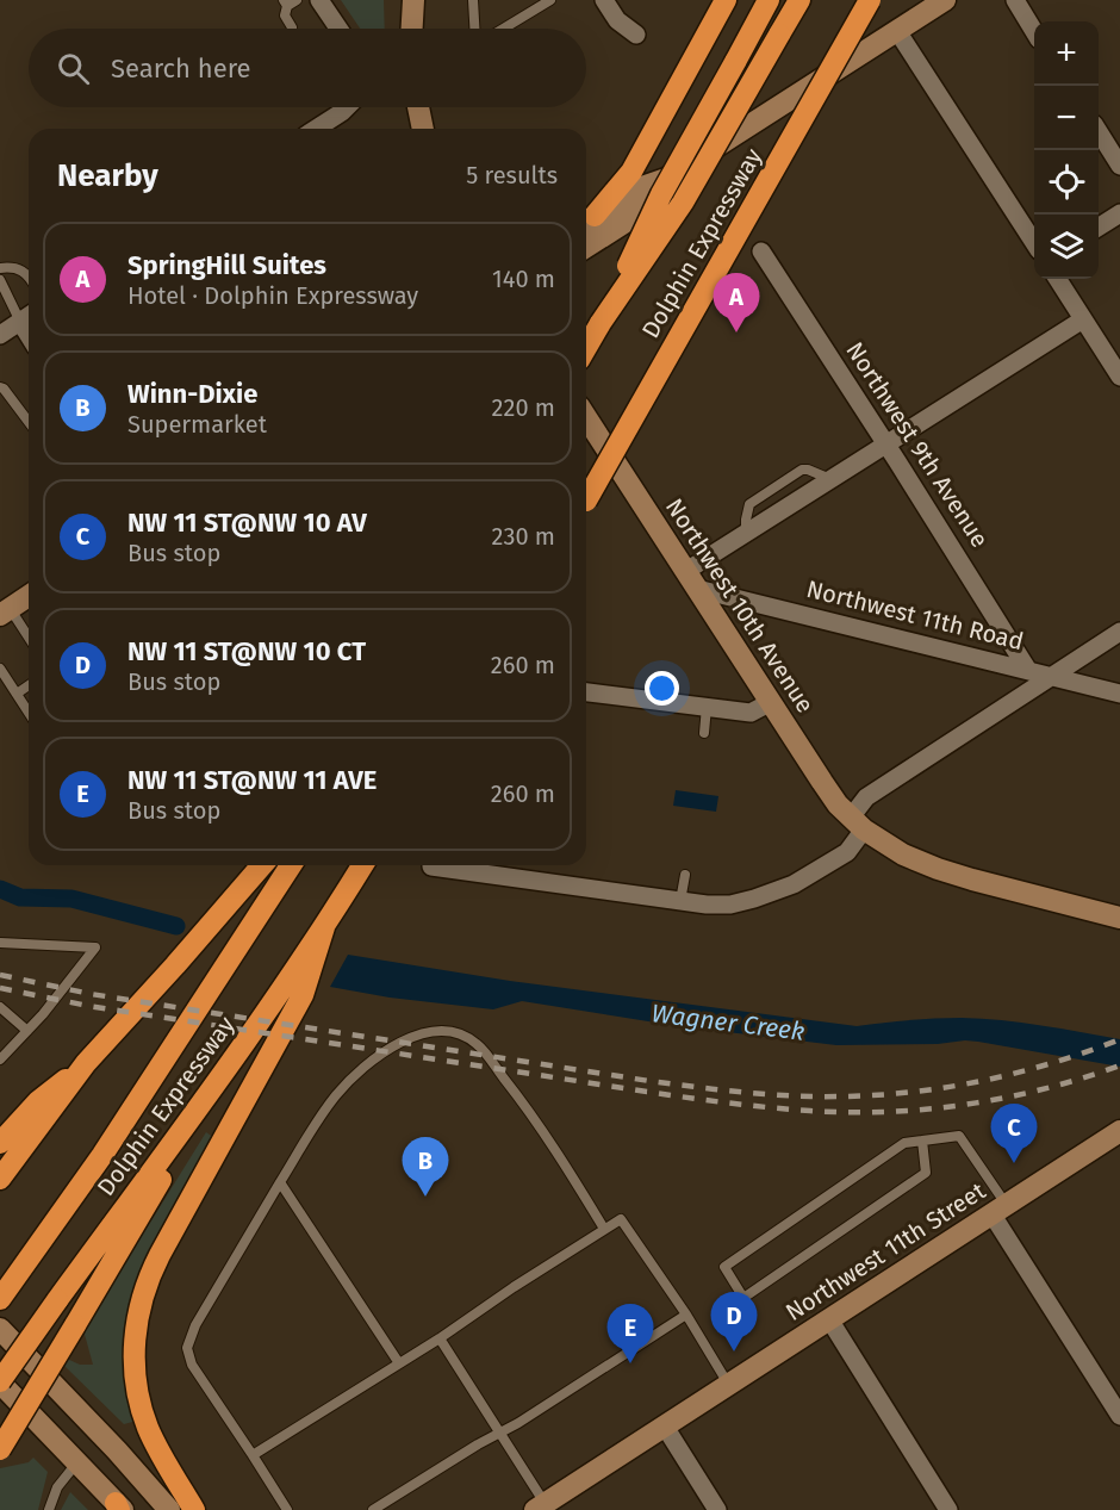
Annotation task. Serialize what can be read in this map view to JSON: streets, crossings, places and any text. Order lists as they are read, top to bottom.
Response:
{
  "streets": {
    "highway": ["Dolphin Expressway"],
    "street": [
      "Northwest 9th Avenue",
      "Northwest 10th Avenue",
      "Northwest 11th Road",
      "Northwest 11th Street"
    ]
  },
  "crossings": [
    ["Northwest 9th Avenue", "Northwest 11th Road"],
    ["Northwest 10th Avenue", "Northwest 11th Road"]
  ],
  "water": ["Wagner Creek"],
  "page": {
    "map_buttons": ["+", "−"],
    "search": "Search here",
    "heading": ["Nearby", "5 results"],
    "list": [
      {
        "mark": "A",
        "name": "SpringHill Suites",
        "note": "Hotel · Dolphin Expressway",
        "value": "140 m"
      },
      {
        "mark": "B",
        "name": "Winn-Dixie",
        "note": "Supermarket",
        "value": "220 m"
      },
      {
        "mark": "C",
        "name": "NW 11 ST@NW 10 AV",
        "note": "Bus stop",
        "value": "230 m"
      },
      {
        "mark": "D",
        "name": "NW 11 ST@NW 10 CT",
        "note": "Bus stop",
        "value": "260 m"
      },
      {
        "mark": "E",
        "name": "NW 11 ST@NW 11 AVE",
        "note": "Bus stop",
        "value": "260 m"
      }
    ],
    "pins": [
      "A",
      "C",
      "B",
      "D",
      "E"
    ]
  }
}
